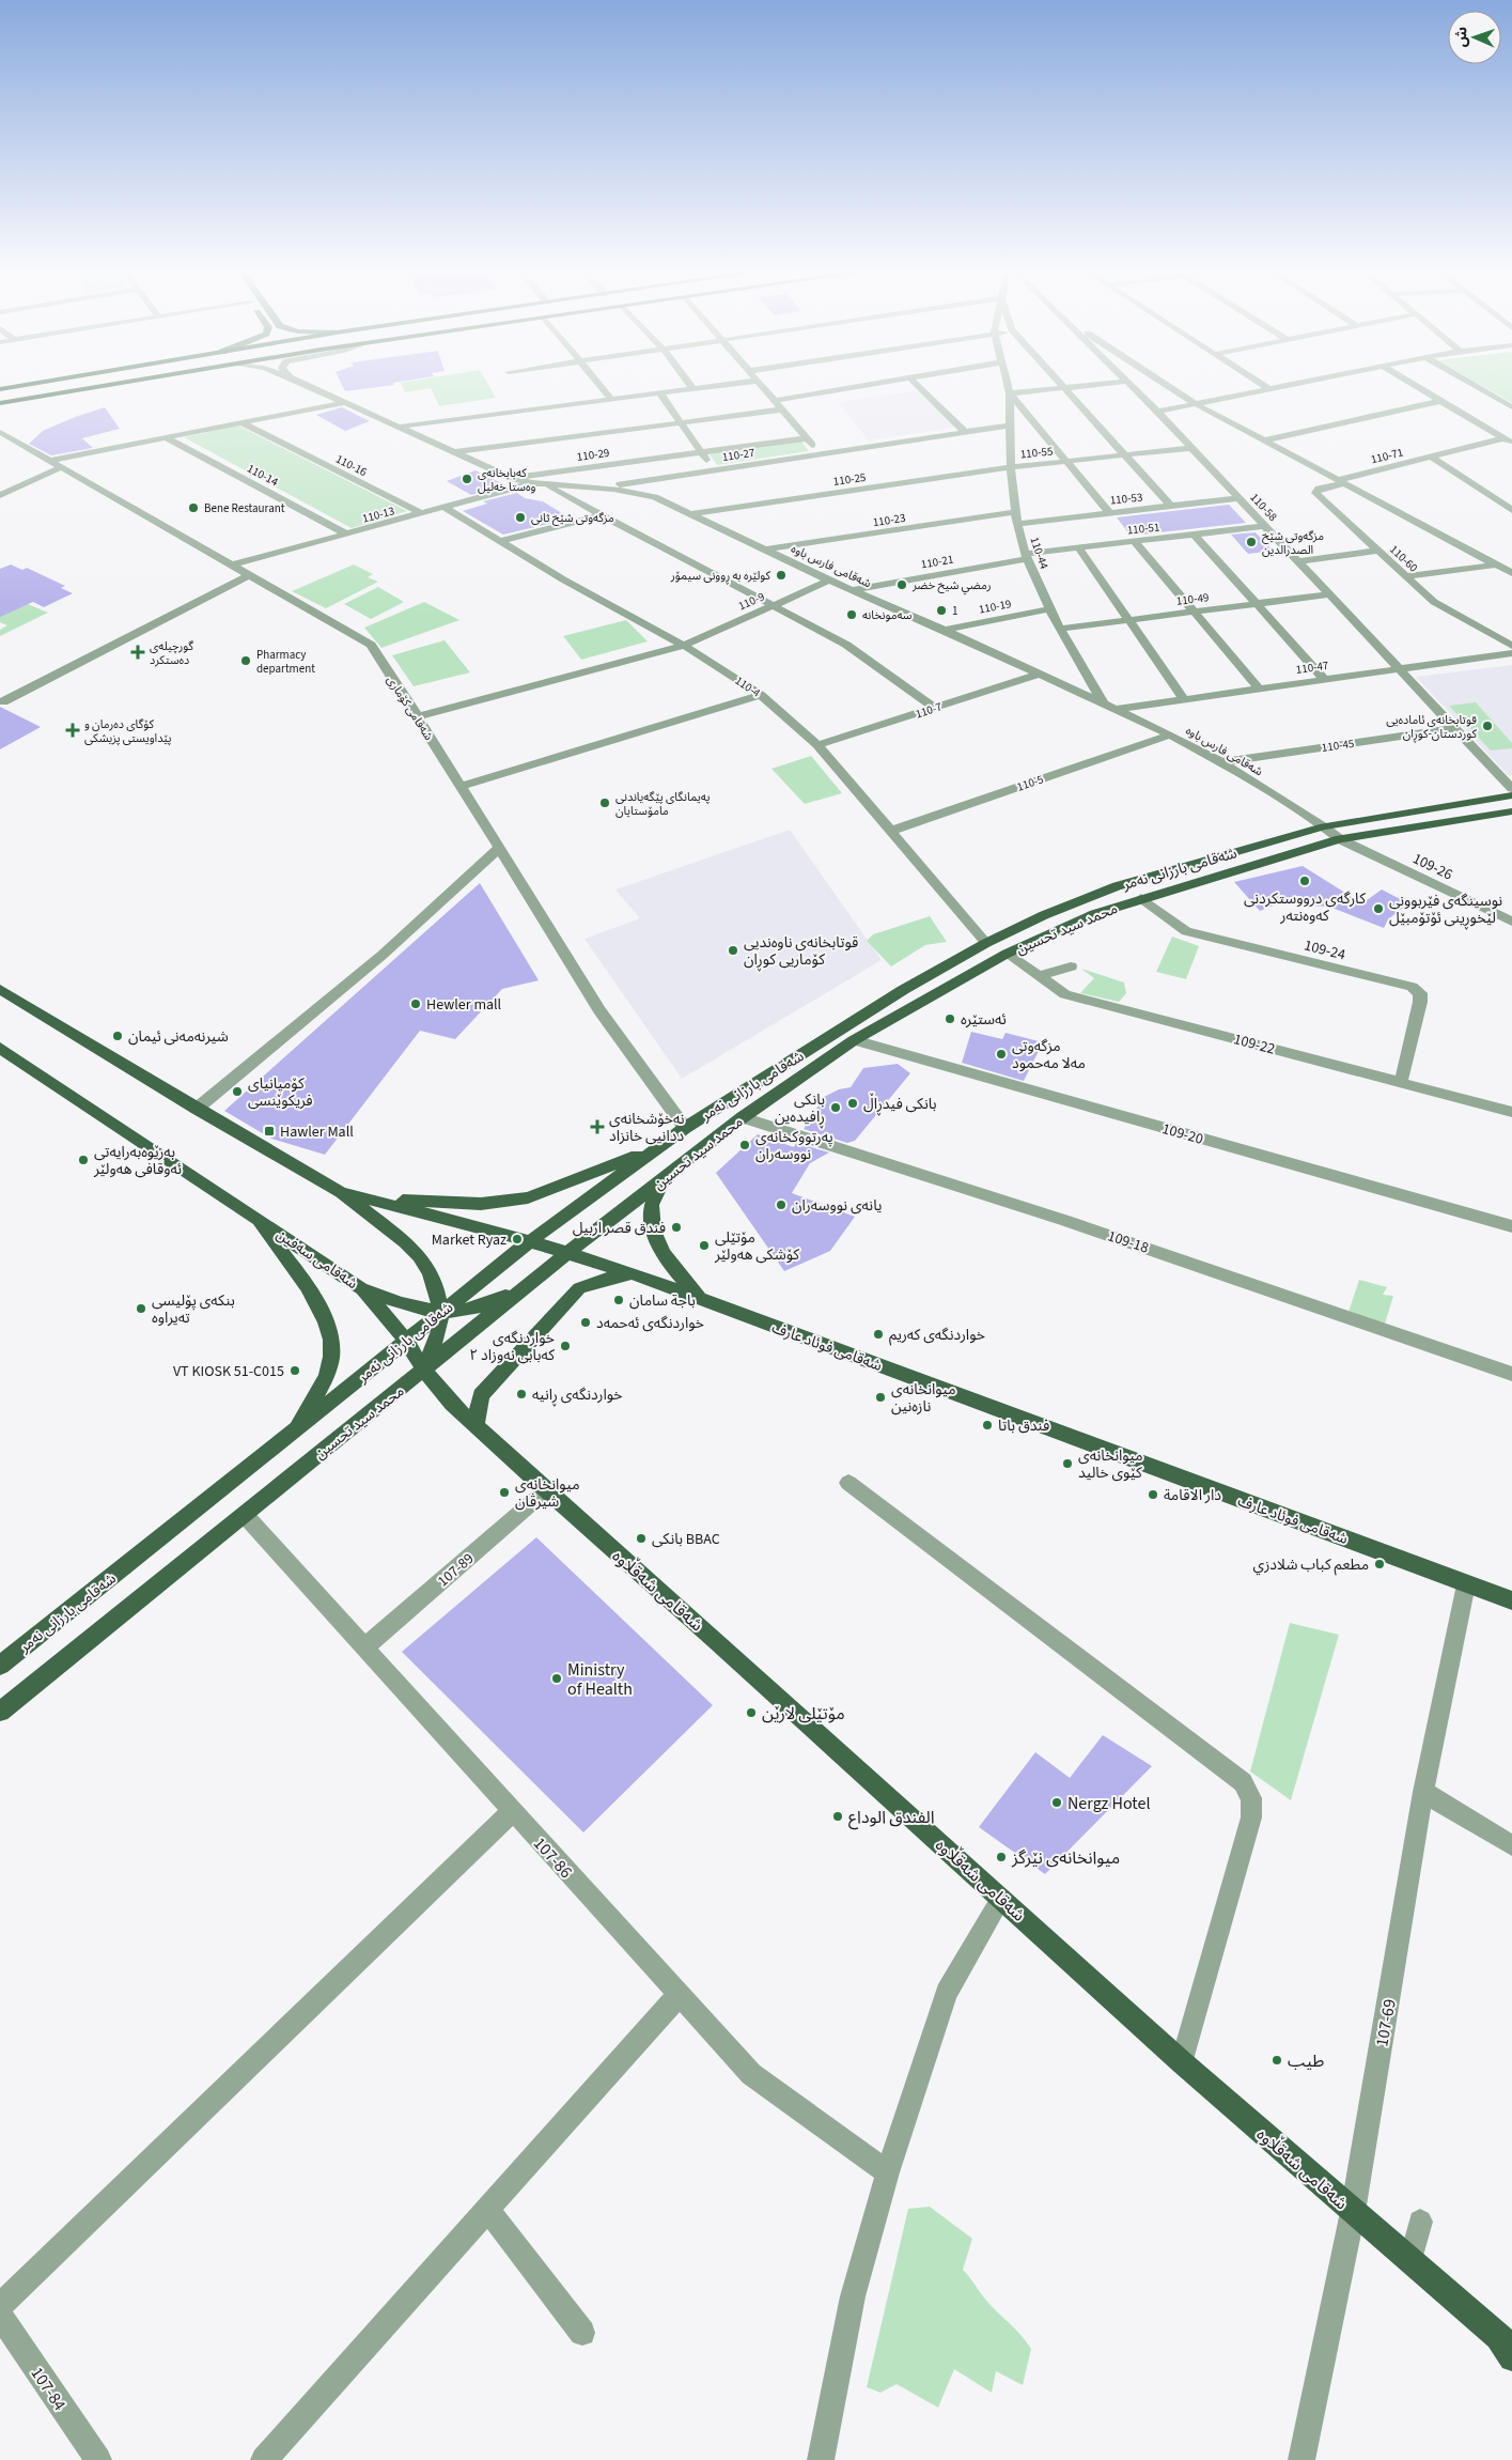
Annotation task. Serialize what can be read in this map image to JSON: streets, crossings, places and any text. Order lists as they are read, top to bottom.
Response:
{
  "streets": {
    "main road": [
      "شەقامی بارزانی نەمر",
      "محمد سید تحسین",
      "شەقامی سەفین",
      "شەقامی فوئاد عارف",
      "شەقامی شەقڵاوە"
    ],
    "street": [
      "110-55",
      "110-29",
      "110-27",
      "110-71",
      "110-16",
      "110-14",
      "110-25",
      "110-53",
      "110-58",
      "110-13",
      "110-23",
      "110-51",
      "110-44",
      "110-60",
      "110-21",
      "شەقامی فارس باوە",
      "110-49",
      "110-9",
      "110-19",
      "110-47",
      "110-4",
      "شەقامی کۆماری",
      "110-7",
      "110-45",
      "110-5",
      "109-26",
      "109-24",
      "109-22",
      "109-20",
      "109-18",
      "107-89",
      "107-86",
      "107-69",
      "107-84"
    ]
  },
  "crossings": [
    ["110-55", "110-25"],
    ["110-55", "110-58"],
    ["110-55", "110-44"],
    ["110-29", "شەقامی فارس باوە"],
    ["110-27", "110-44"],
    ["110-27", "شەقامی فارس باوە"],
    ["110-71", "110-60"],
    ["110-16", "110-13"],
    ["110-14", "110-13"],
    ["110-25", "110-44"],
    ["110-25", "شەقامی فارس باوە"],
    ["110-53", "110-58"],
    ["110-53", "110-44"],
    ["110-58", "110-51"],
    ["110-58", "110-49"],
    ["110-58", "110-47"],
    ["110-58", "110-45"],
    ["110-13", "شەقامی فارس باوە"],
    ["110-13", "110-4"],
    ["110-13", "شەقامی کۆماری"],
    ["110-23", "110-44"],
    ["110-23", "شەقامی فارس باوە"],
    ["110-51", "110-44"],
    ["110-51", "110-21"],
    ["110-44", "110-21"],
    ["110-44", "شەقامی فارس باوە"],
    ["110-44", "110-49"],
    ["110-44", "110-19"],
    ["110-21", "شەقامی فارس باوە"],
    ["شەقامی فارس باوە", "110-9"],
    ["شەقامی فارس باوە", "110-19"],
    ["شەقامی فارس باوە", "110-47"],
    ["شەقامی فارس باوە", "110-7"],
    ["شەقامی فارس باوە", "110-45"],
    ["شەقامی فارس باوە", "110-5"],
    ["شەقامی فارس باوە", "109-26"],
    ["شەقامی فارس باوە", "شەقامی بارزانی نەمر"],
    ["شەقامی فارس باوە", "محمد سید تحسین"],
    ["110-9", "110-4"],
    ["110-9", "شەقامی کۆماری"],
    ["110-4", "110-7"],
    ["110-4", "110-5"],
    ["110-4", "شەقامی بارزانی نەمر"],
    ["شەقامی کۆماری", "شەقامی بارزانی نەمر"],
    ["109-26", "محمد سید تحسین"],
    ["شەقامی بارزانی نەمر", "شەقامی سەفین"],
    ["شەقامی بارزانی نەمر", "شەقامی فوئاد عارف"],
    ["محمد سید تحسین", "109-24"],
    ["محمد سید تحسین", "109-22"],
    ["محمد سید تحسین", "109-20"],
    ["محمد سید تحسین", "109-18"],
    ["محمد سید تحسین", "شەقامی سەفین"],
    ["محمد سید تحسین", "شەقامی فوئاد عارف"],
    ["محمد سید تحسین", "شەقامی شەقڵاوە"],
    ["محمد سید تحسین", "107-86"],
    ["109-24", "109-22"],
    ["شەقامی سەفین", "شەقامی شەقڵاوە"],
    ["شەقامی فوئاد عارف", "107-69"],
    ["107-89", "شەقامی شەقڵاوە"],
    ["107-89", "107-86"],
    ["شەقامی شەقڵاوە", "107-69"]
  ],
  "places": {
    "other": [
      "کەبابخانەی وەستا خەلیل",
      "Bene Restaurant",
      "مزگەوتی شێخ ثانی",
      "مزگەوتی شێخ الصدرالدين",
      "کولێرە بە ڕوونی سیمۆر",
      "رمضي شيخ خضر",
      "1",
      "سەمونخانە",
      "Pharmacy department",
      "قوتابخانەی ئامادەیی کوردستان-کوڕان",
      "پەیمانگای پێگەیاندنی مامۆستایان",
      "کارگەی درووستکردنی کەوەنتەر",
      "نوسینگەی فێربوونی لێخوڕینی ئۆتۆمبێل",
      "قوتابخانەی ناوەندیی کۆماریی کوڕان",
      "Hewler mall",
      "ئەستێرە",
      "شیرنەمەنی ئیمان",
      "مزگەوتی مەلا مەحمود",
      "کۆمپانیای فریکوێنسی",
      "بانکی فیدڕاڵ",
      "بانكی ڕافیدەین",
      "پەرتووکخانەی نووسەران",
      "بەڕێوەبەرایەتی ئەوقافی هەولێر",
      "یانەی نووسەران",
      "فندق قصر اربيل",
      "Market Ryaz",
      "مۆتێلی کۆشکی ھەولێر",
      "باجة سامان",
      "بنکەی پۆلیسی تەیراوە",
      "خواردنگەی ئەحمەد",
      "خواردنگەی کەریم",
      "خواردنگەی کەبابی نەوزاد ٢",
      "VT KIOSK 51-C015",
      "خواردنگەی ڕانیە",
      "میوانخانەی نازەنین",
      "فندق باتا",
      "میوانخانەی کێوی خالید",
      "میوانخانەی شیرڤان",
      "دار الاقامة",
      "بانکی BBAC",
      "مطعم كباب شلادزي",
      "Ministry of Health",
      "مۆتێلی لارێن",
      "Nergz Hotel",
      "الفندق الوداع",
      "میوانخانەی نێرگز",
      "طيب"
    ],
    "health": ["گورچیله‌ی ده‌ستكرد", "کۆگای دەرمان و پێداویستی پزیشکی", "نەخۆشخانەی ددانیی خانزاد"],
    "transit": ["Hawler Mall"]
  },
  "north": "left"
}
